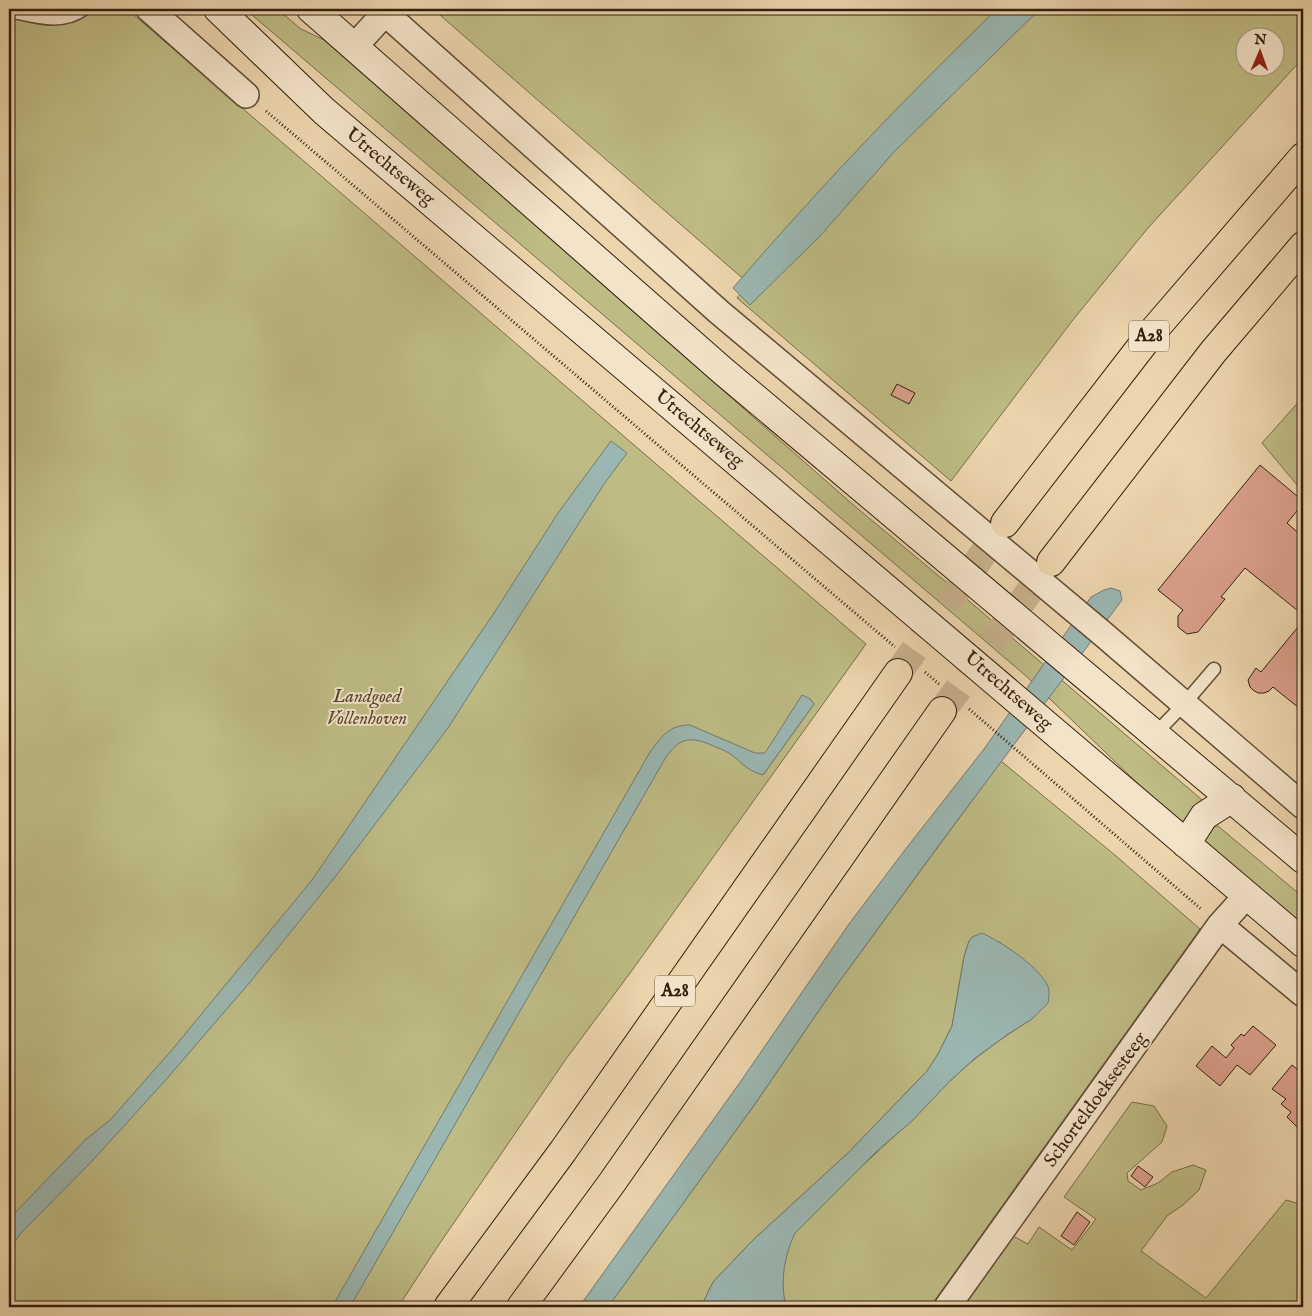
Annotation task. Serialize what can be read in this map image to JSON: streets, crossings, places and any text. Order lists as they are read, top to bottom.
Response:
{
  "streets": {
    "highway": ["A28"],
    "main road": ["Utrechtseweg"],
    "street": ["Schorteldoeksesteeg"]
  },
  "crossings": [
    ["Utrechtseweg", "Schorteldoeksesteeg"]
  ],
  "parks": ["Landgoed Vollenhoven"],
  "north": "top"
}
